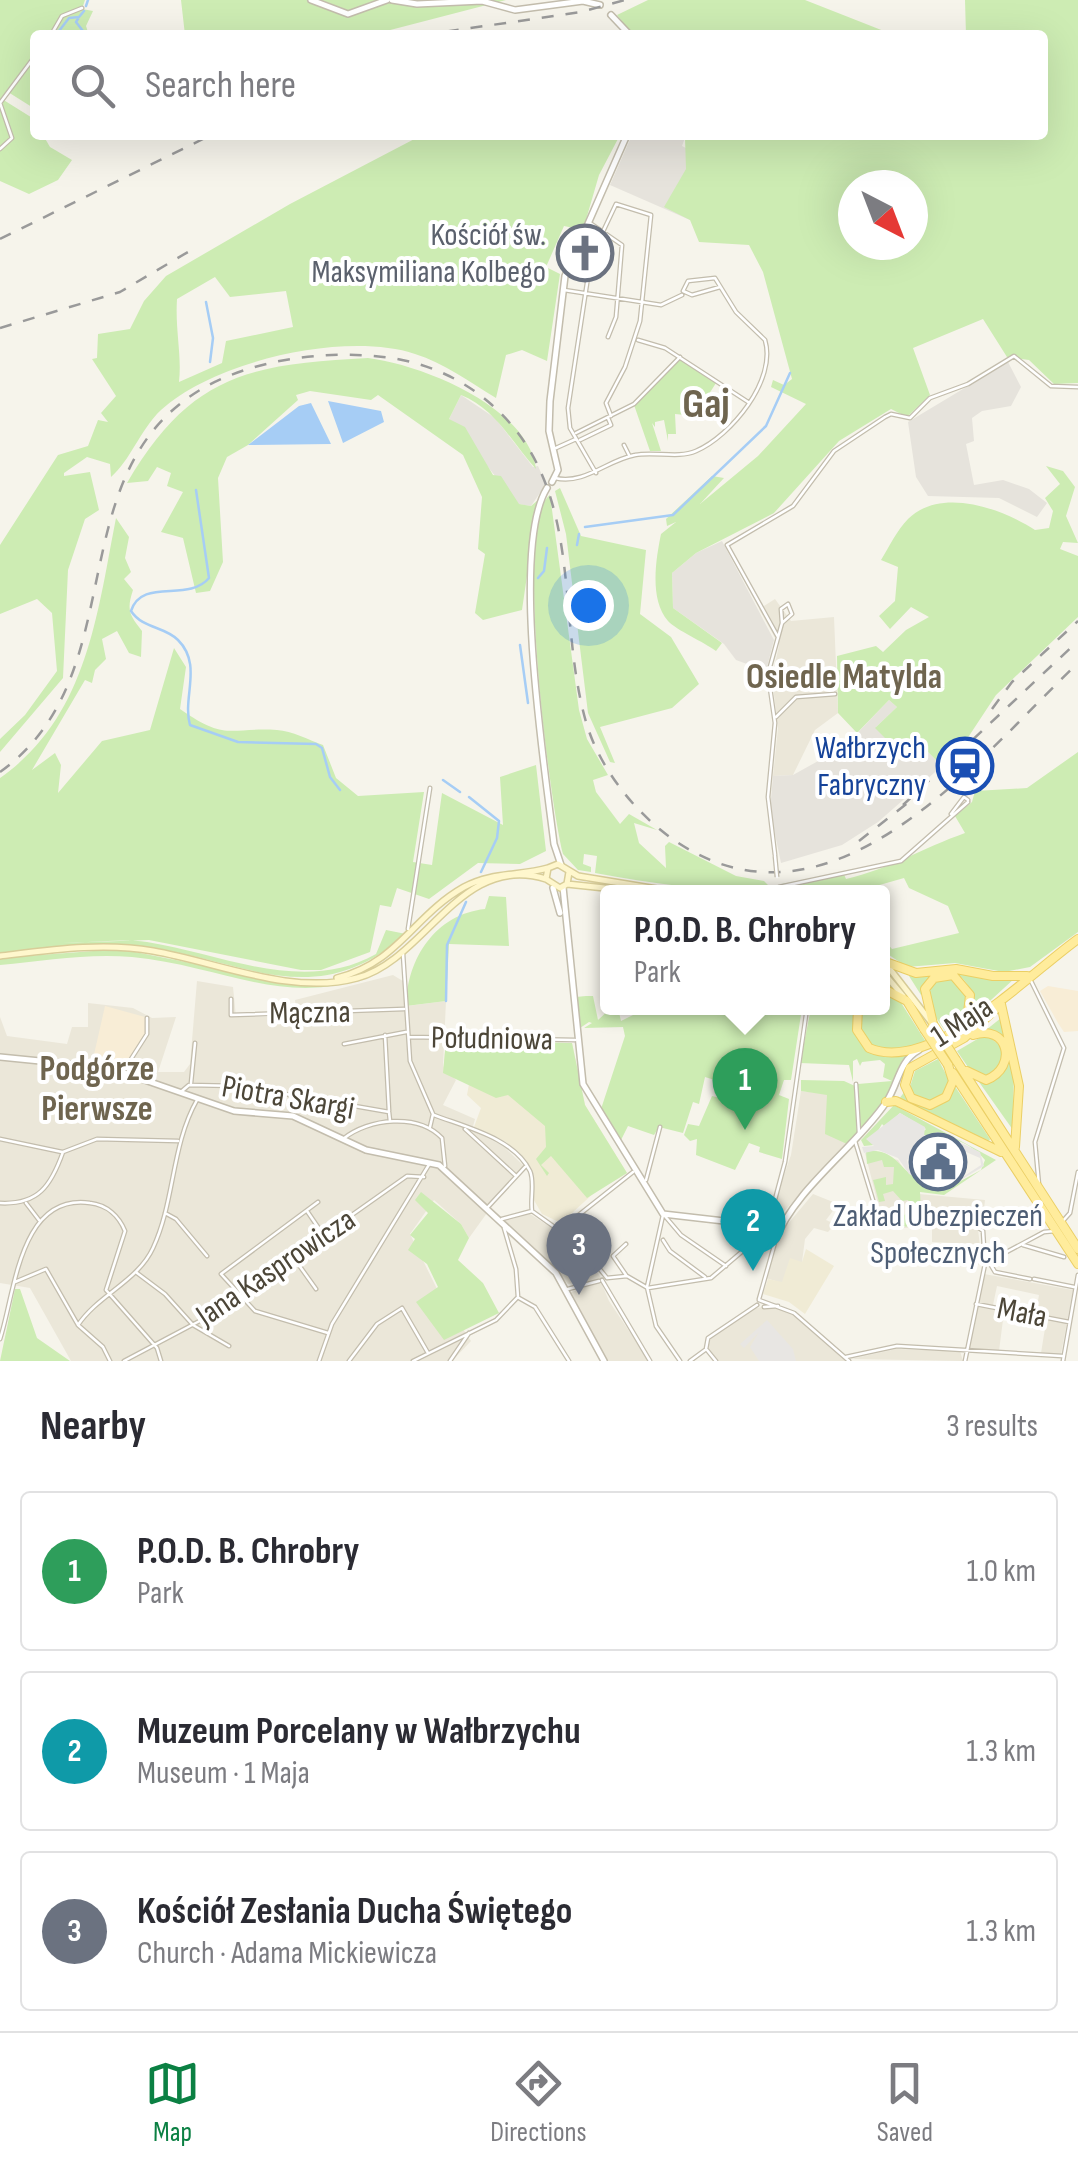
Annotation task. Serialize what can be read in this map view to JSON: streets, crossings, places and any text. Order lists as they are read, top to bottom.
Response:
{
  "streets": {
    "main road": ["1 Maja"],
    "street": [
      "Mączna",
      "Południowa",
      "Piotra Skargi",
      "Jana Kasprowicza",
      "Mała"
    ]
  },
  "districts": ["Gaj", "Osiedle Matylda", "Podgórze Pierwsze"],
  "places": {
    "church": ["Kościół św. Maksymiliana Kolbego"],
    "station": ["Wałbrzych Fabryczny"],
    "public building": ["Zakład Ubezpieczeń Społecznych"]
  },
  "north": "bottom right",
  "page": {
    "search": "Search here",
    "popup": ["P.O.D. B. Chrobry", "Park"],
    "pins": ["1", "2", "3"],
    "heading": ["Nearby", "3 results"],
    "list": [
      {
        "mark": "1",
        "name": "P.O.D. B. Chrobry",
        "note": "Park",
        "value": "1.0 km"
      },
      {
        "mark": "2",
        "name": "Muzeum Porcelany w Wałbrzychu",
        "note": "Museum · 1 Maja",
        "value": "1.3 km"
      },
      {
        "mark": "3",
        "name": "Kościół Zesłania Ducha Świętego",
        "note": "Church · Adama Mickiewicza",
        "value": "1.3 km"
      }
    ],
    "nav": ["Map", "Directions", "Saved"]
  }
}
